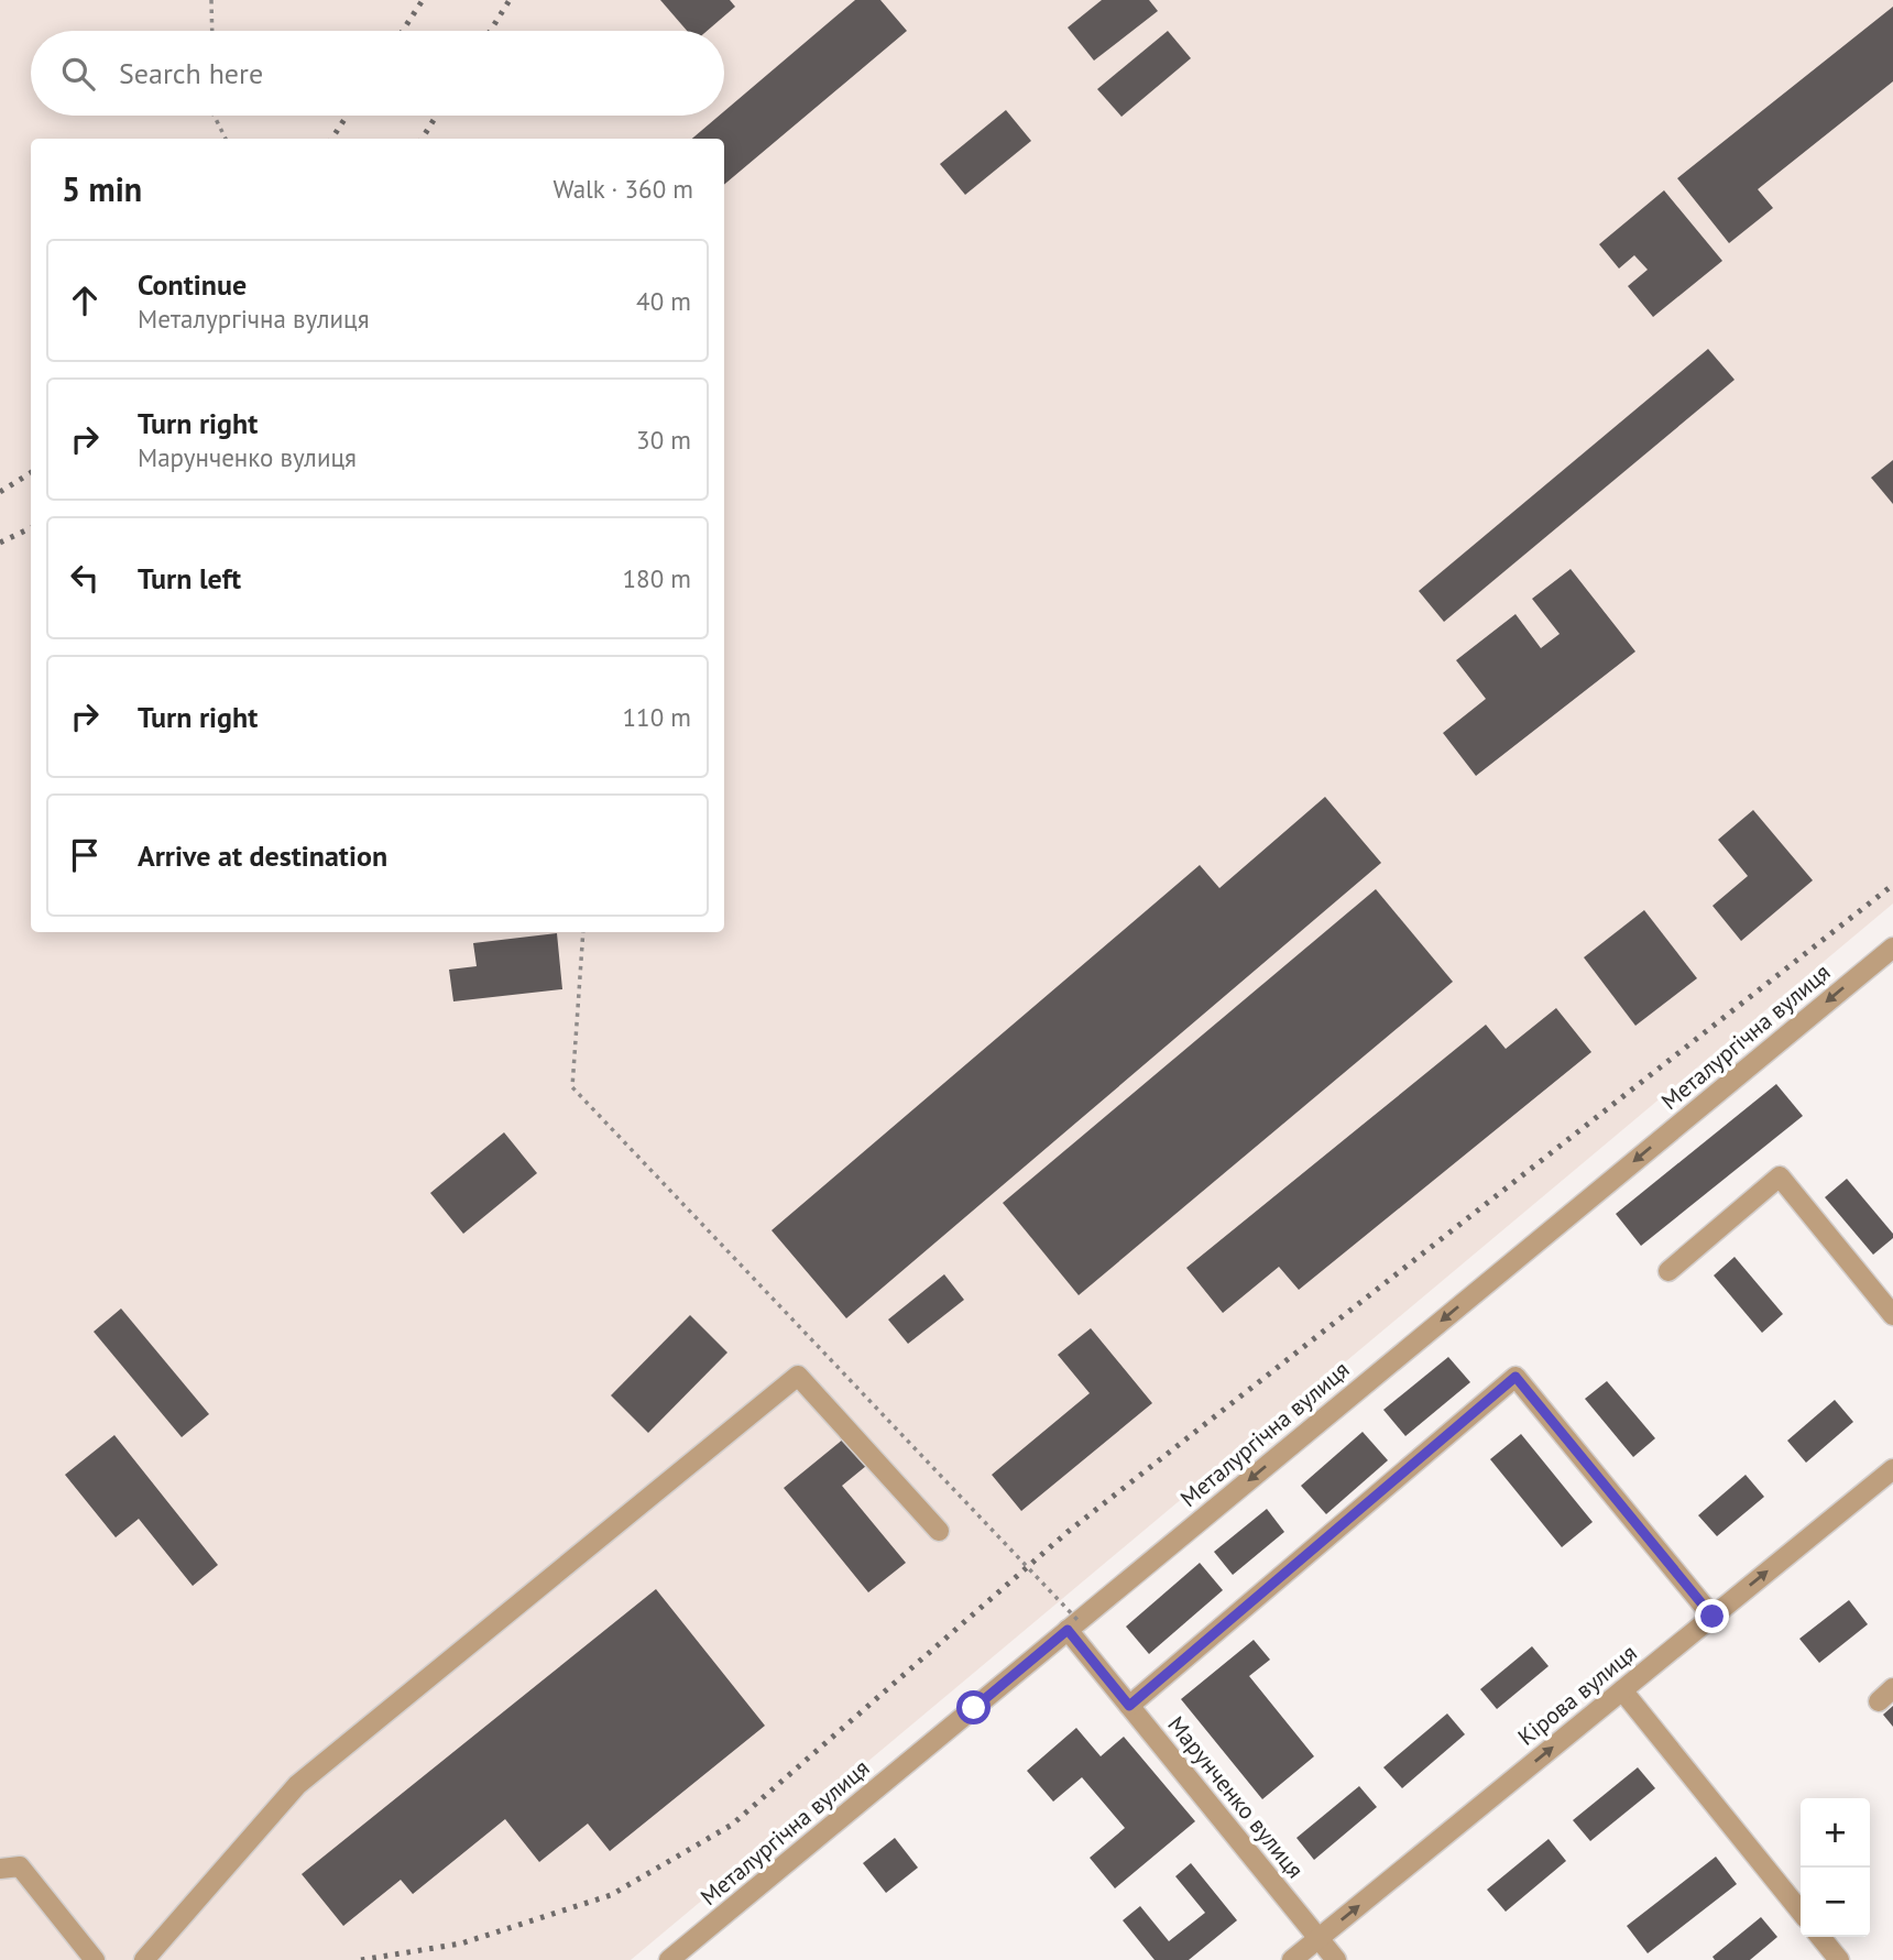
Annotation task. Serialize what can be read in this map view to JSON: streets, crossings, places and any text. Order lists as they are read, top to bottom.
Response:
{
  "streets": {
    "street": ["Металургічна вулиця", "Кірова вулиця", "Марунченко вулиця"]
  },
  "crossings": [
    ["Металургічна вулиця", "Марунченко вулиця"],
    ["Кірова вулиця", "Марунченко вулиця"]
  ],
  "one_way": ["Металургічна вулиця", "Кірова вулиця"],
  "page": {
    "search": "Search here",
    "heading": ["5 min", "Walk · 360 m"],
    "list": [
      ["Continue", "Металургічна вулиця", "40 m"],
      ["Turn right", "Марунченко вулиця", "30 m"],
      ["Turn left", "180 m"],
      ["Turn right", "110 m"],
      "Arrive at destination"
    ],
    "map_buttons": ["+", "−"]
  }
}
